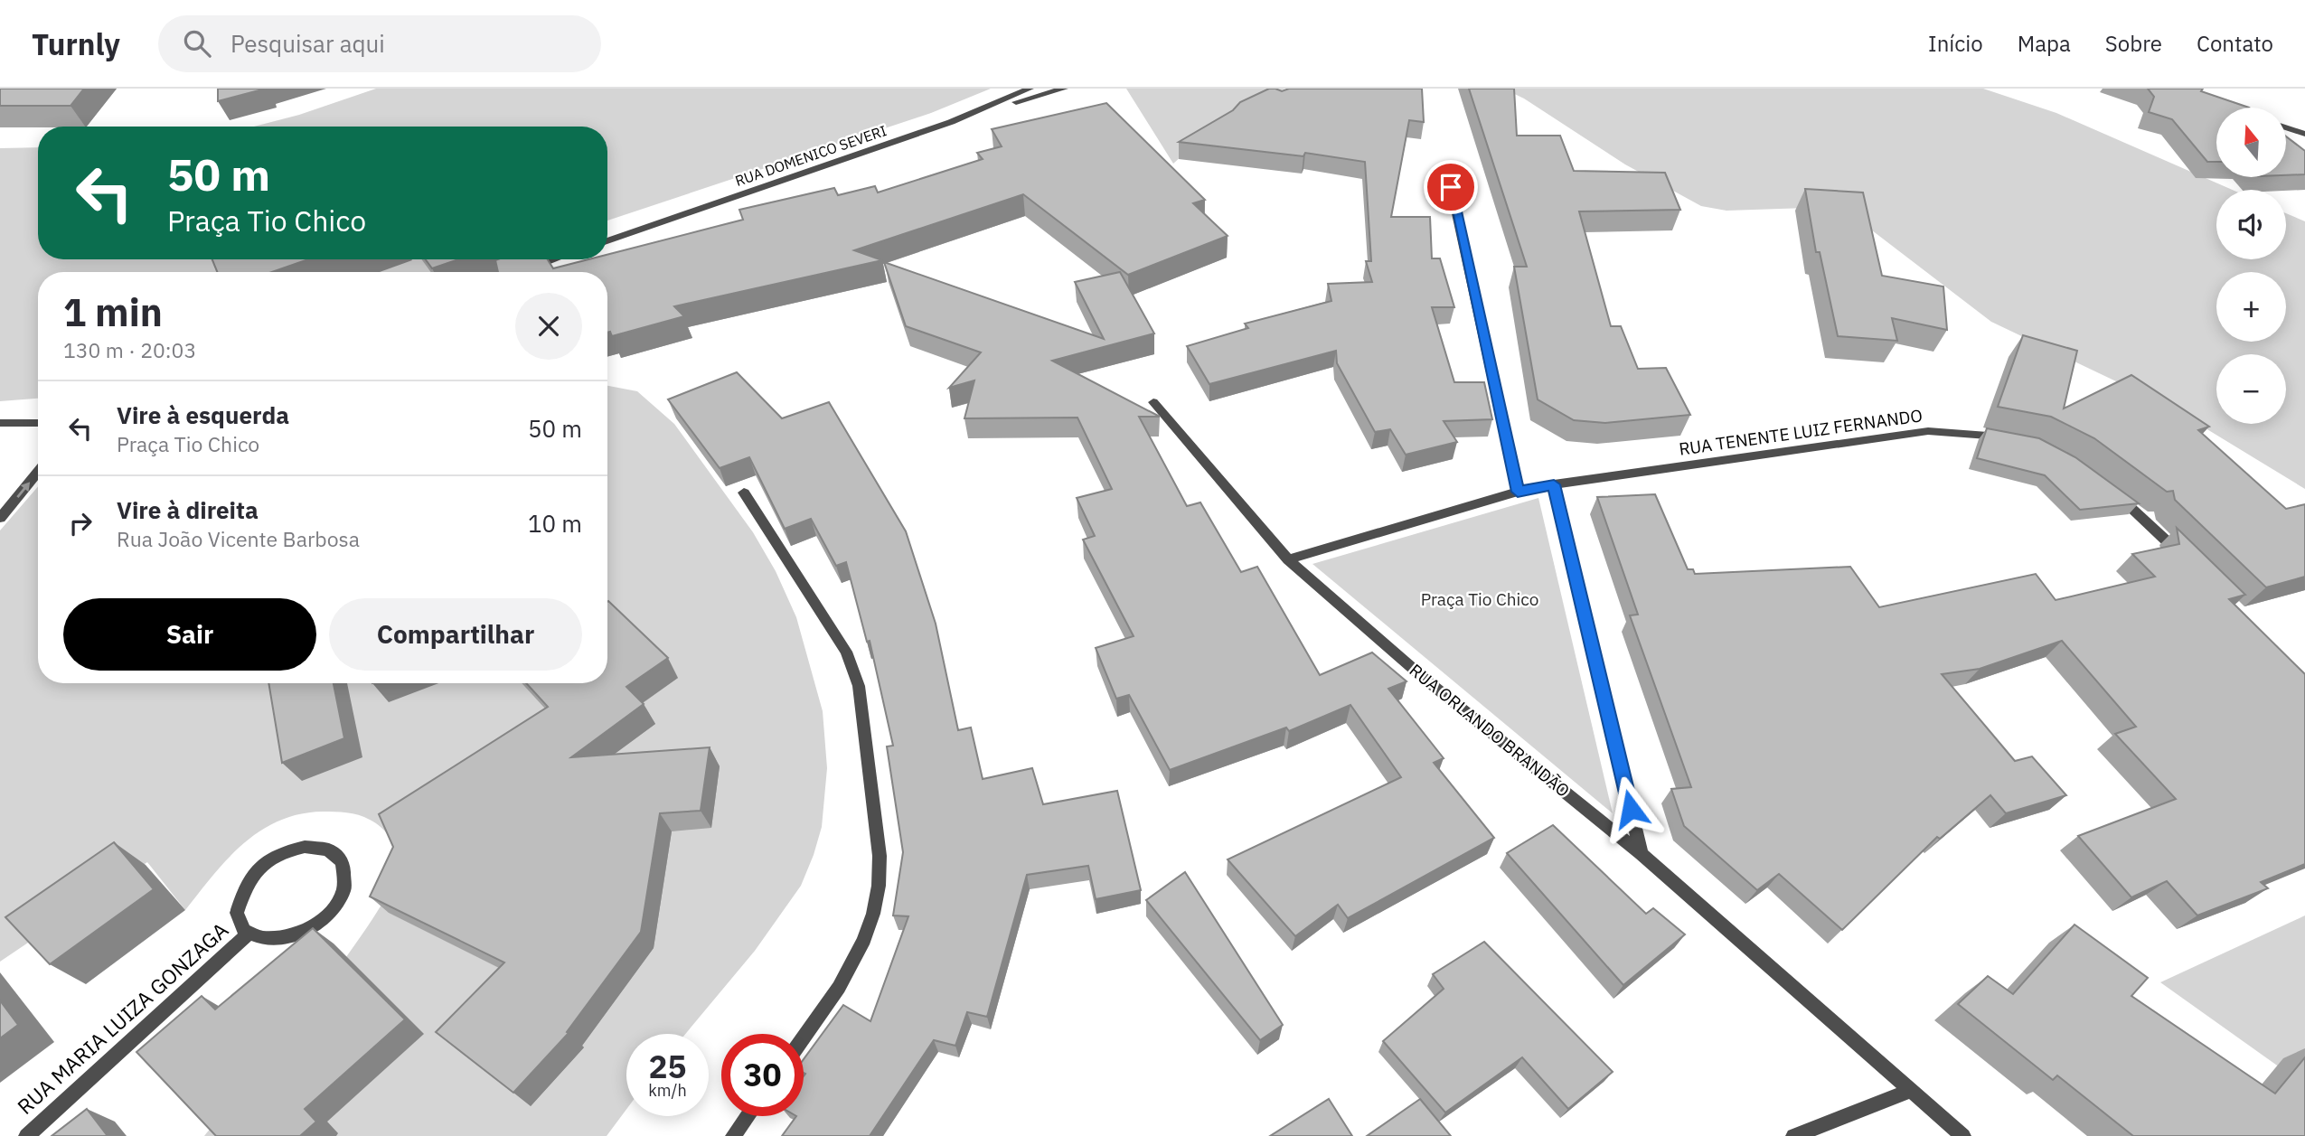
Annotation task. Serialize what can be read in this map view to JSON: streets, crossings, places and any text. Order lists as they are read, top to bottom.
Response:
{
  "streets": {
    "street": [
      "RUA DOMENICO SEVERI",
      "RUA TENENTE LUIZ FERNANDO",
      "RUA ORLANDO BRANDÃO",
      "RUA MARIA LUIZA GONZAGA"
    ]
  },
  "parks": ["Praça Tio Chico"],
  "north": "top",
  "page": {
    "header": "Turnly",
    "search": "Pesquisar aqui",
    "nav": [
      "Início",
      "Mapa",
      "Sobre",
      "Contato"
    ],
    "map_buttons": ["+", "−"],
    "turn": ["50 m", "Praça Tio Chico"],
    "heading": ["1 min", "130 m · 20:03"],
    "list": [
      {
        "name": "Vire à esquerda",
        "note": "Praça Tio Chico",
        "value": "50 m"
      },
      {
        "name": "Vire à direita",
        "note": "Rua João Vicente Barbosa",
        "value": "10 m"
      }
    ],
    "buttons": ["Sair", "Compartilhar"],
    "speed": "25 km/h",
    "limit": "30"
  }
}
